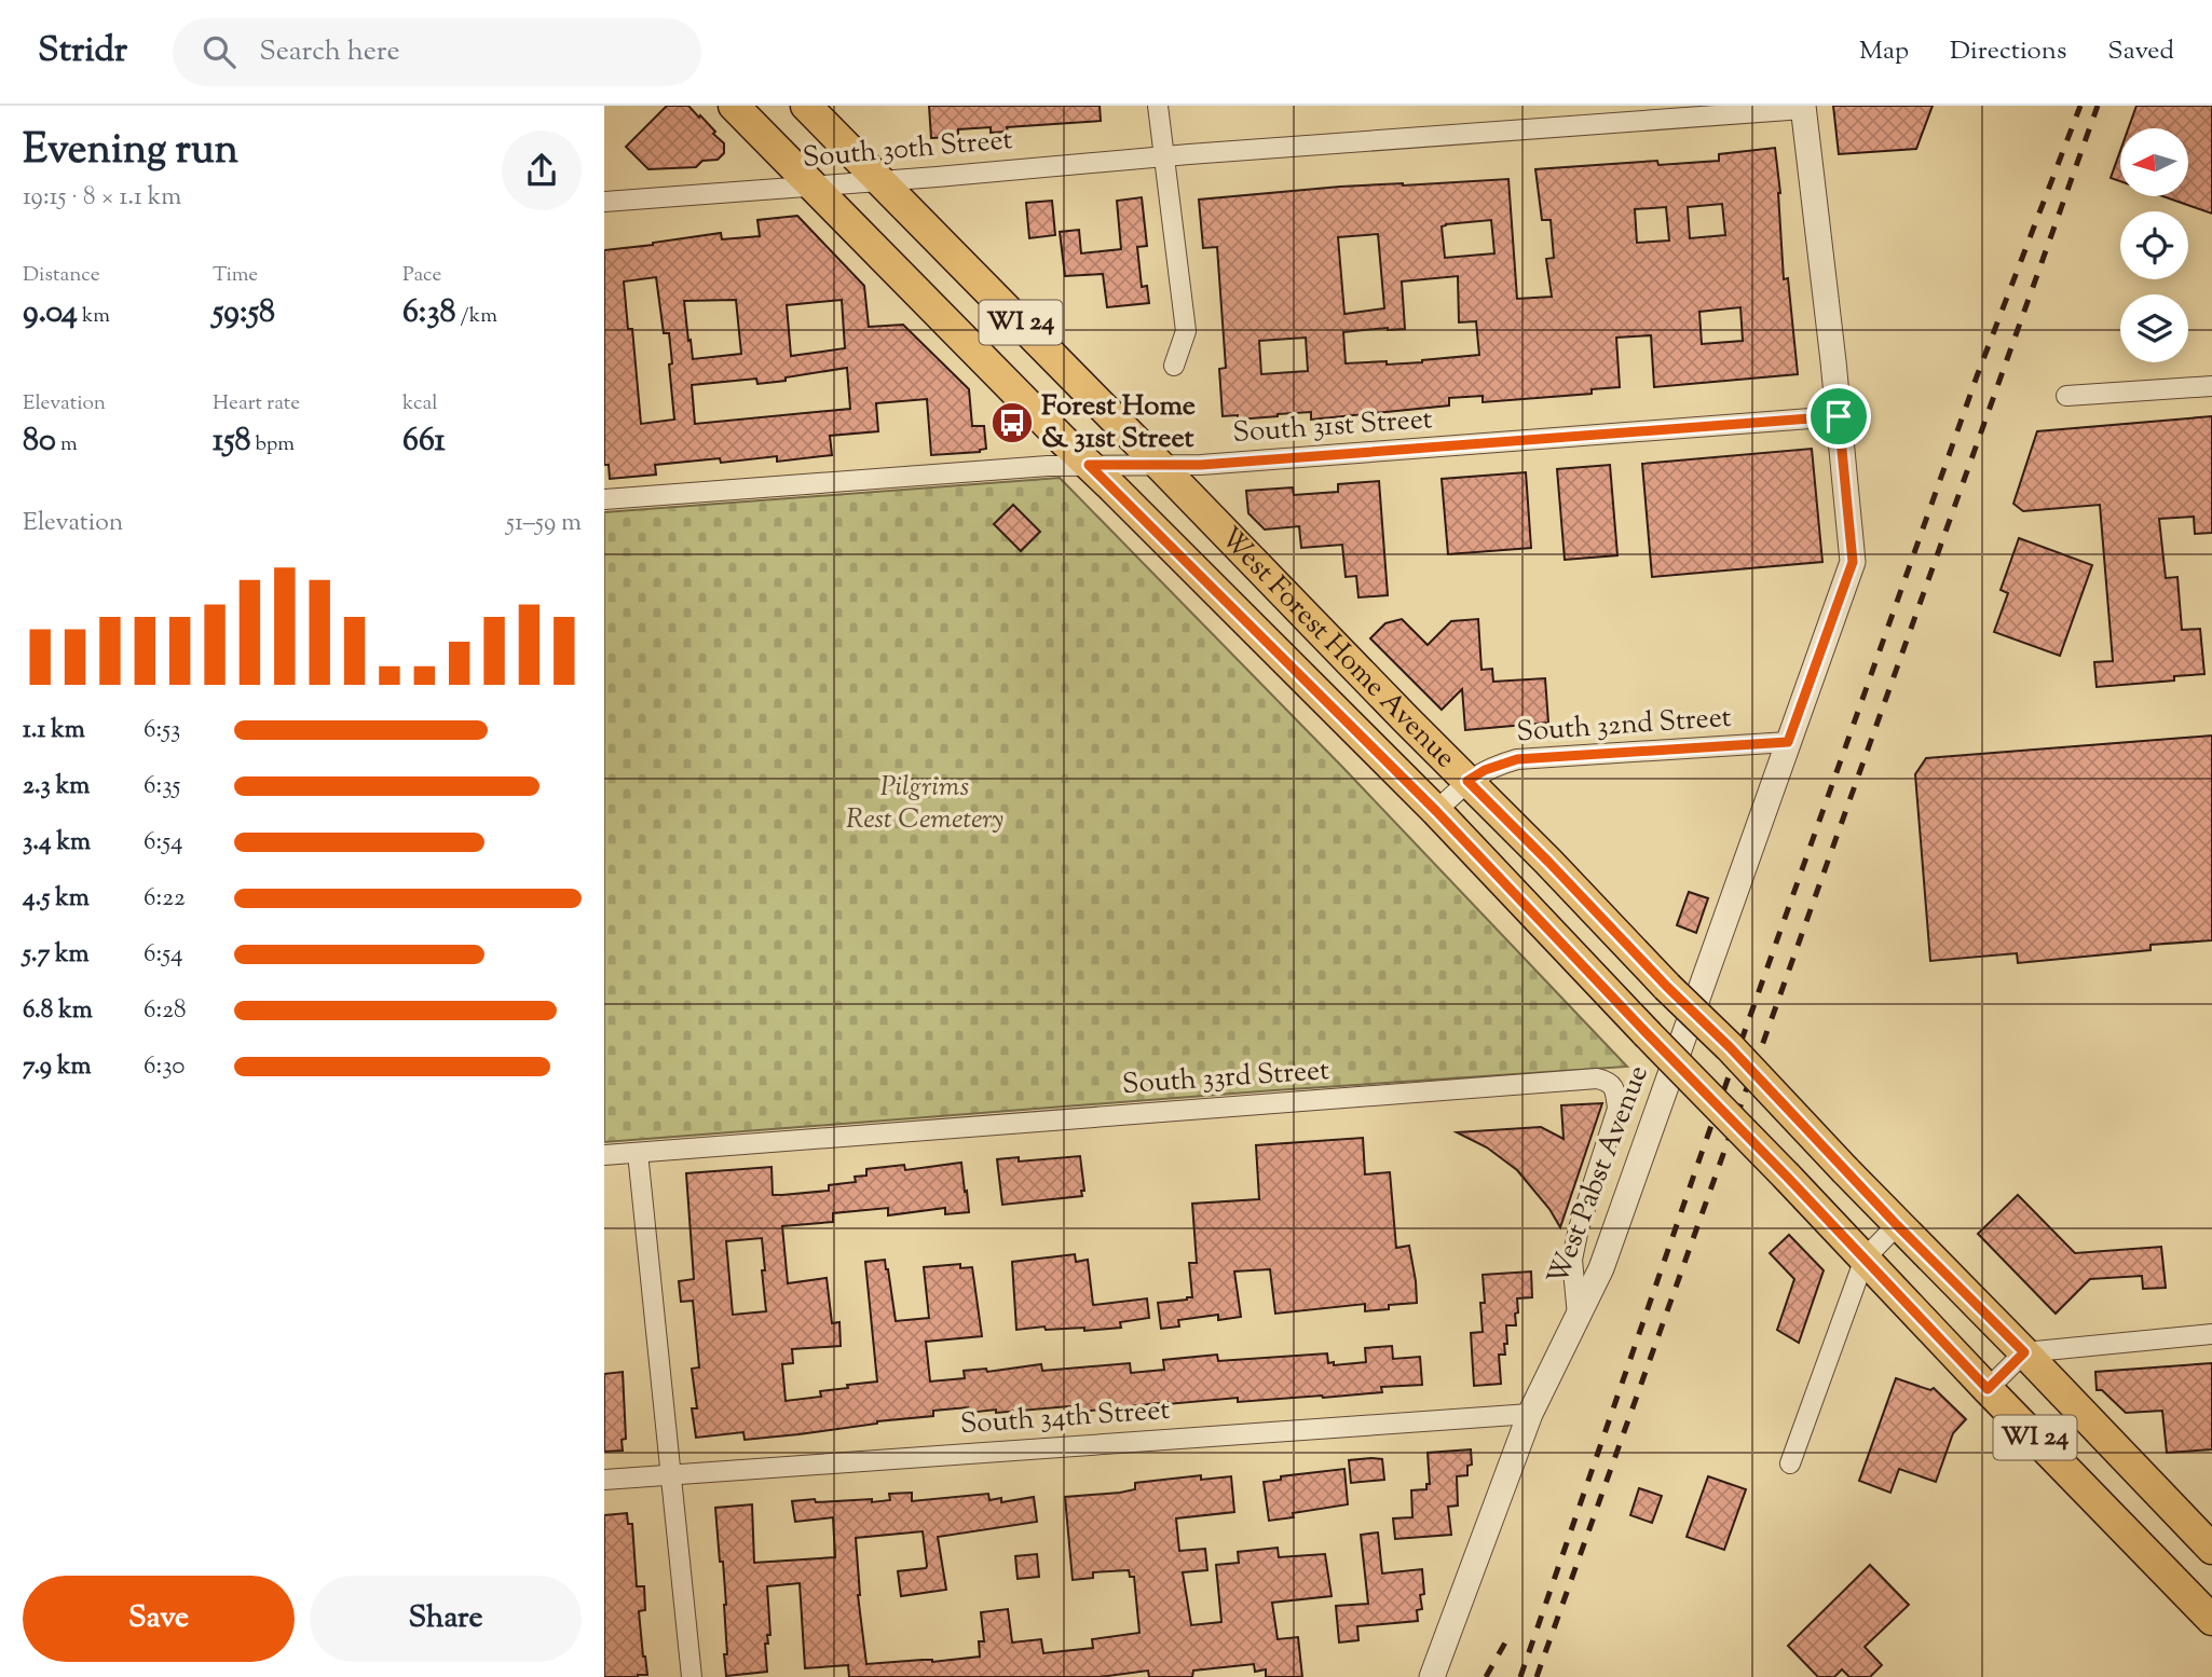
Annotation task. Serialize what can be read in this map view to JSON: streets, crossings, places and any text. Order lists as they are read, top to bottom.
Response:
{
  "streets": {
    "main road": ["WI 24", "West Forest Home Avenue"],
    "street": [
      "South 30th Street",
      "South 31st Street",
      "South 32nd Street",
      "South 33rd Street",
      "West Pabst Avenue",
      "South 34th Street"
    ]
  },
  "crossings": [
    ["South 30th Street", "West Forest Home Avenue"],
    ["South 31st Street", "West Forest Home Avenue"],
    ["South 31st Street", "West Pabst Avenue"],
    ["West Forest Home Avenue", "South 32nd Street"],
    ["South 32nd Street", "West Pabst Avenue"],
    ["South 33rd Street", "West Pabst Avenue"],
    ["West Pabst Avenue", "South 34th Street"]
  ],
  "parks": ["Pilgrims Rest Cemetery"],
  "places": {
    "bus stop": ["Forest Home & 31st Street"]
  },
  "north": "left",
  "page": {
    "header": "Stridr",
    "search": "Search here",
    "nav": ["Map", "Directions", "Saved"],
    "heading": ["Evening run", "19:15 · 8 × 1.1 km"],
    "stats": [
      ["Distance", "9.04 km"],
      ["Time", "59:58"],
      ["Pace", "6:38 /km"],
      ["Elevation", "80 m"],
      ["Heart rate", "158 bpm"],
      ["kcal", "661"]
    ],
    "chart": ["Elevation", "51–59 m"],
    "list": [
      {
        "name": "1.1 km",
        "note": "6:53"
      },
      {
        "name": "2.3 km",
        "note": "6:35"
      },
      {
        "name": "3.4 km",
        "note": "6:54"
      },
      {
        "name": "4.5 km",
        "note": "6:22"
      },
      {
        "name": "5.7 km",
        "note": "6:54"
      },
      {
        "name": "6.8 km",
        "note": "6:28"
      },
      {
        "name": "7.9 km",
        "note": "6:30"
      }
    ],
    "buttons": ["Save", "Share"]
  }
}
